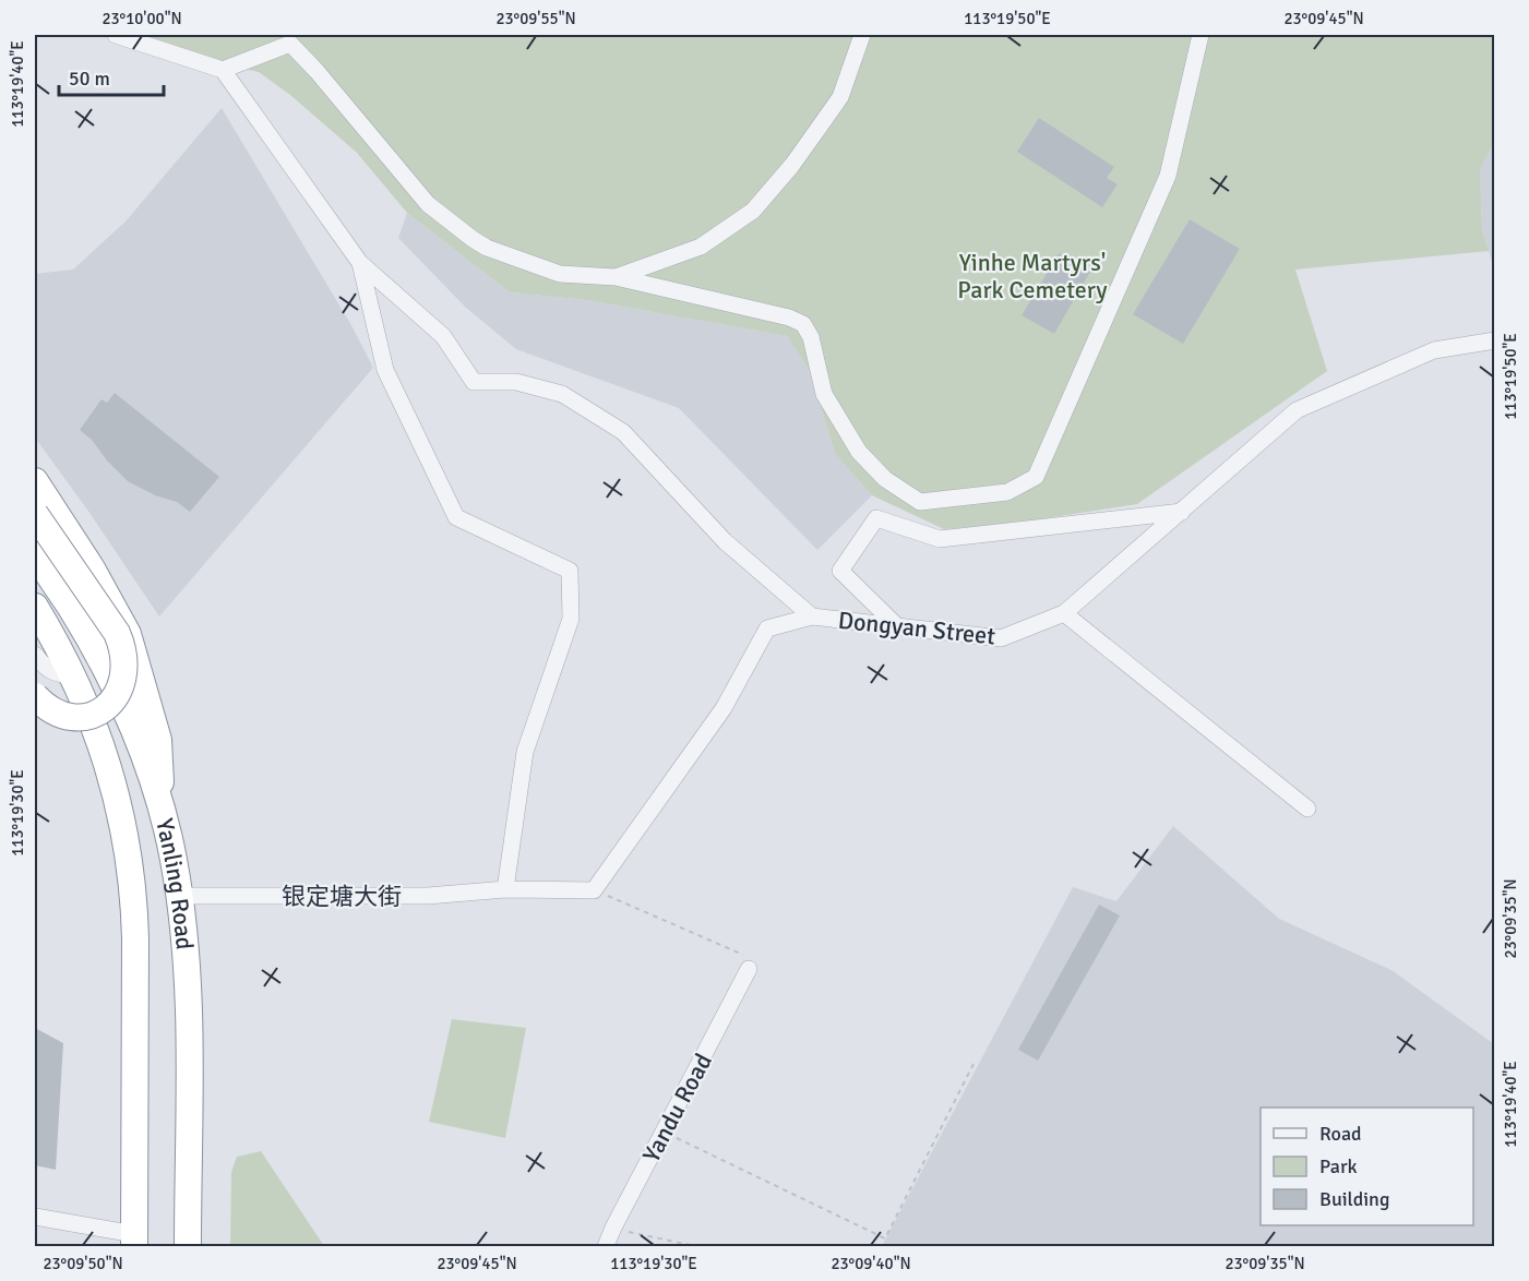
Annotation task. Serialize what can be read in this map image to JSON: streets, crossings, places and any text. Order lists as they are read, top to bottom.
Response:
{
  "streets": {
    "highway": ["Yanling Road"],
    "street": ["Dongyan Street", "银定塘大街", "Yandu Road"]
  },
  "crossings": [
    ["Yanling Road", "银定塘大街"]
  ],
  "parks": ["Yinhe Martyrs' Park Cemetery"],
  "legend": ["Road", "Park", "Building"],
  "scale_bar": "50 m",
  "coordinates": [
    "23°10'00\"N",
    "23°09'55\"N",
    "113°19'50\"E",
    "23°09'45\"N",
    "113°19'40\"E",
    "113°19'30\"E",
    "23°09'35\"N",
    "23°09'50\"N",
    "23°09'40\"N"
  ]
}
